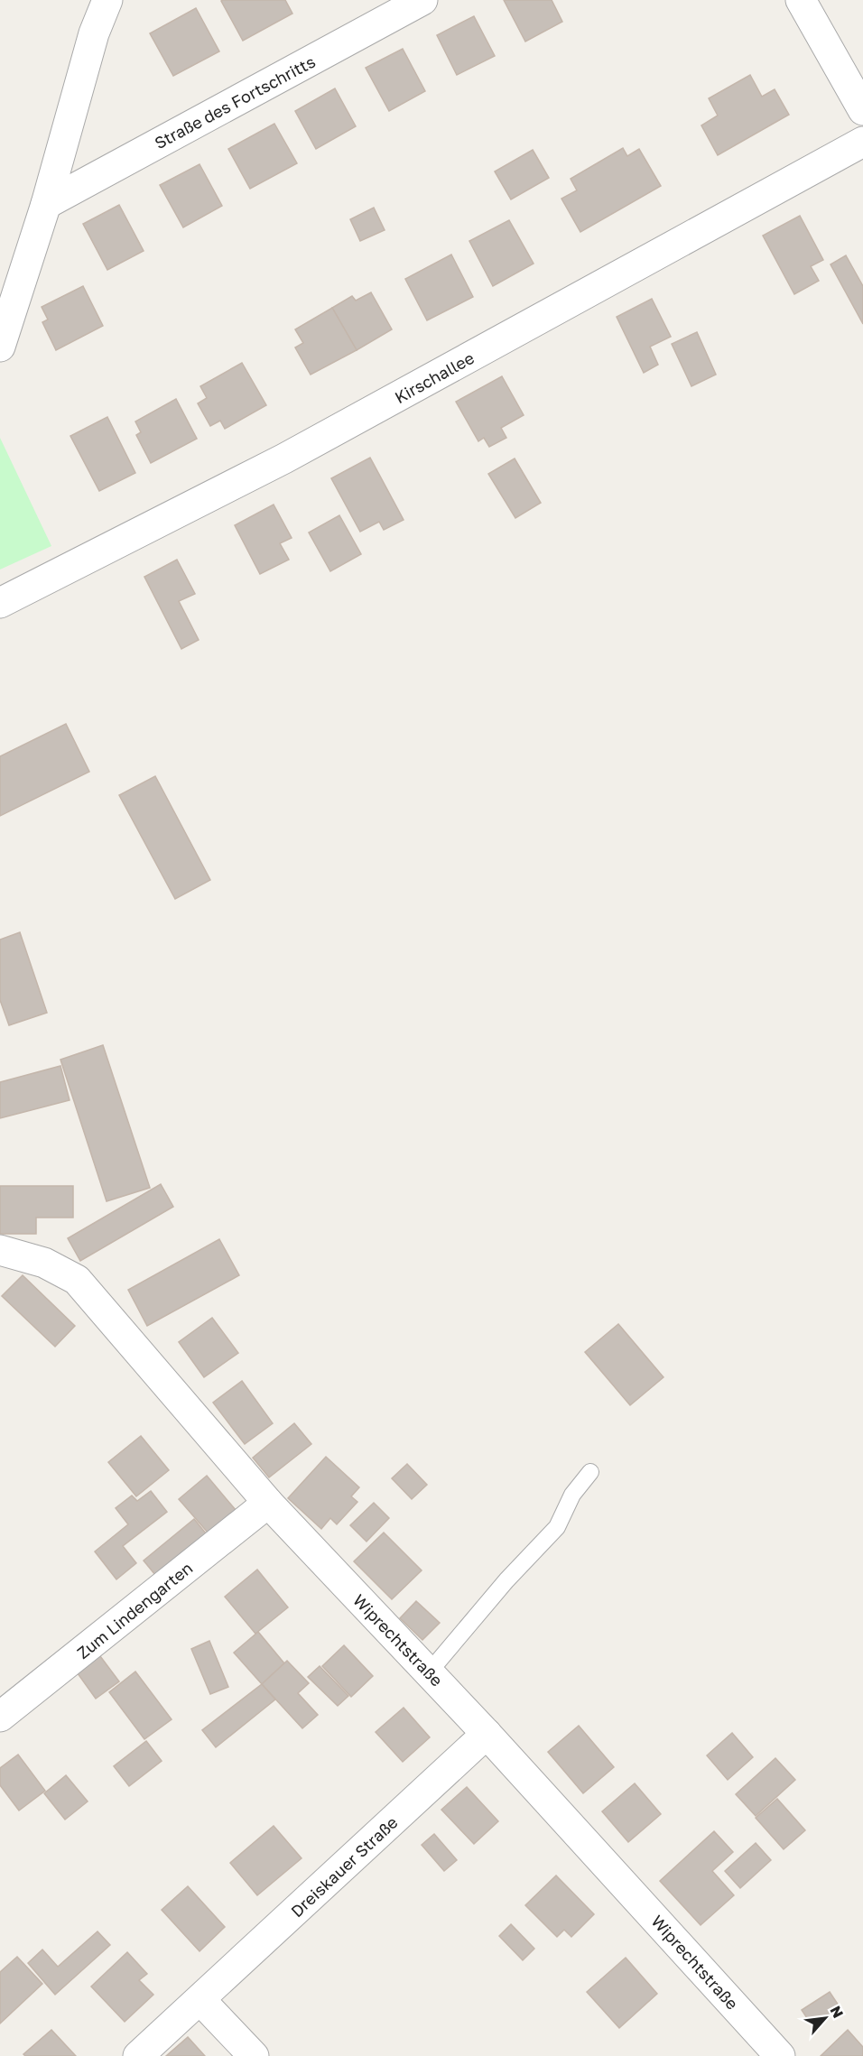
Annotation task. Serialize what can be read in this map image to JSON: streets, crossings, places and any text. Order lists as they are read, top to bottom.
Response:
{
  "streets": {
    "street": [
      "Straße des Fortschritts",
      "Kirschallee",
      "Zum Lindengarten",
      "Wiprechtstraße",
      "Dreiskauer Straße"
    ]
  },
  "crossings": [
    ["Zum Lindengarten", "Wiprechtstraße"],
    ["Wiprechtstraße", "Dreiskauer Straße"]
  ],
  "north": "top right"
}
